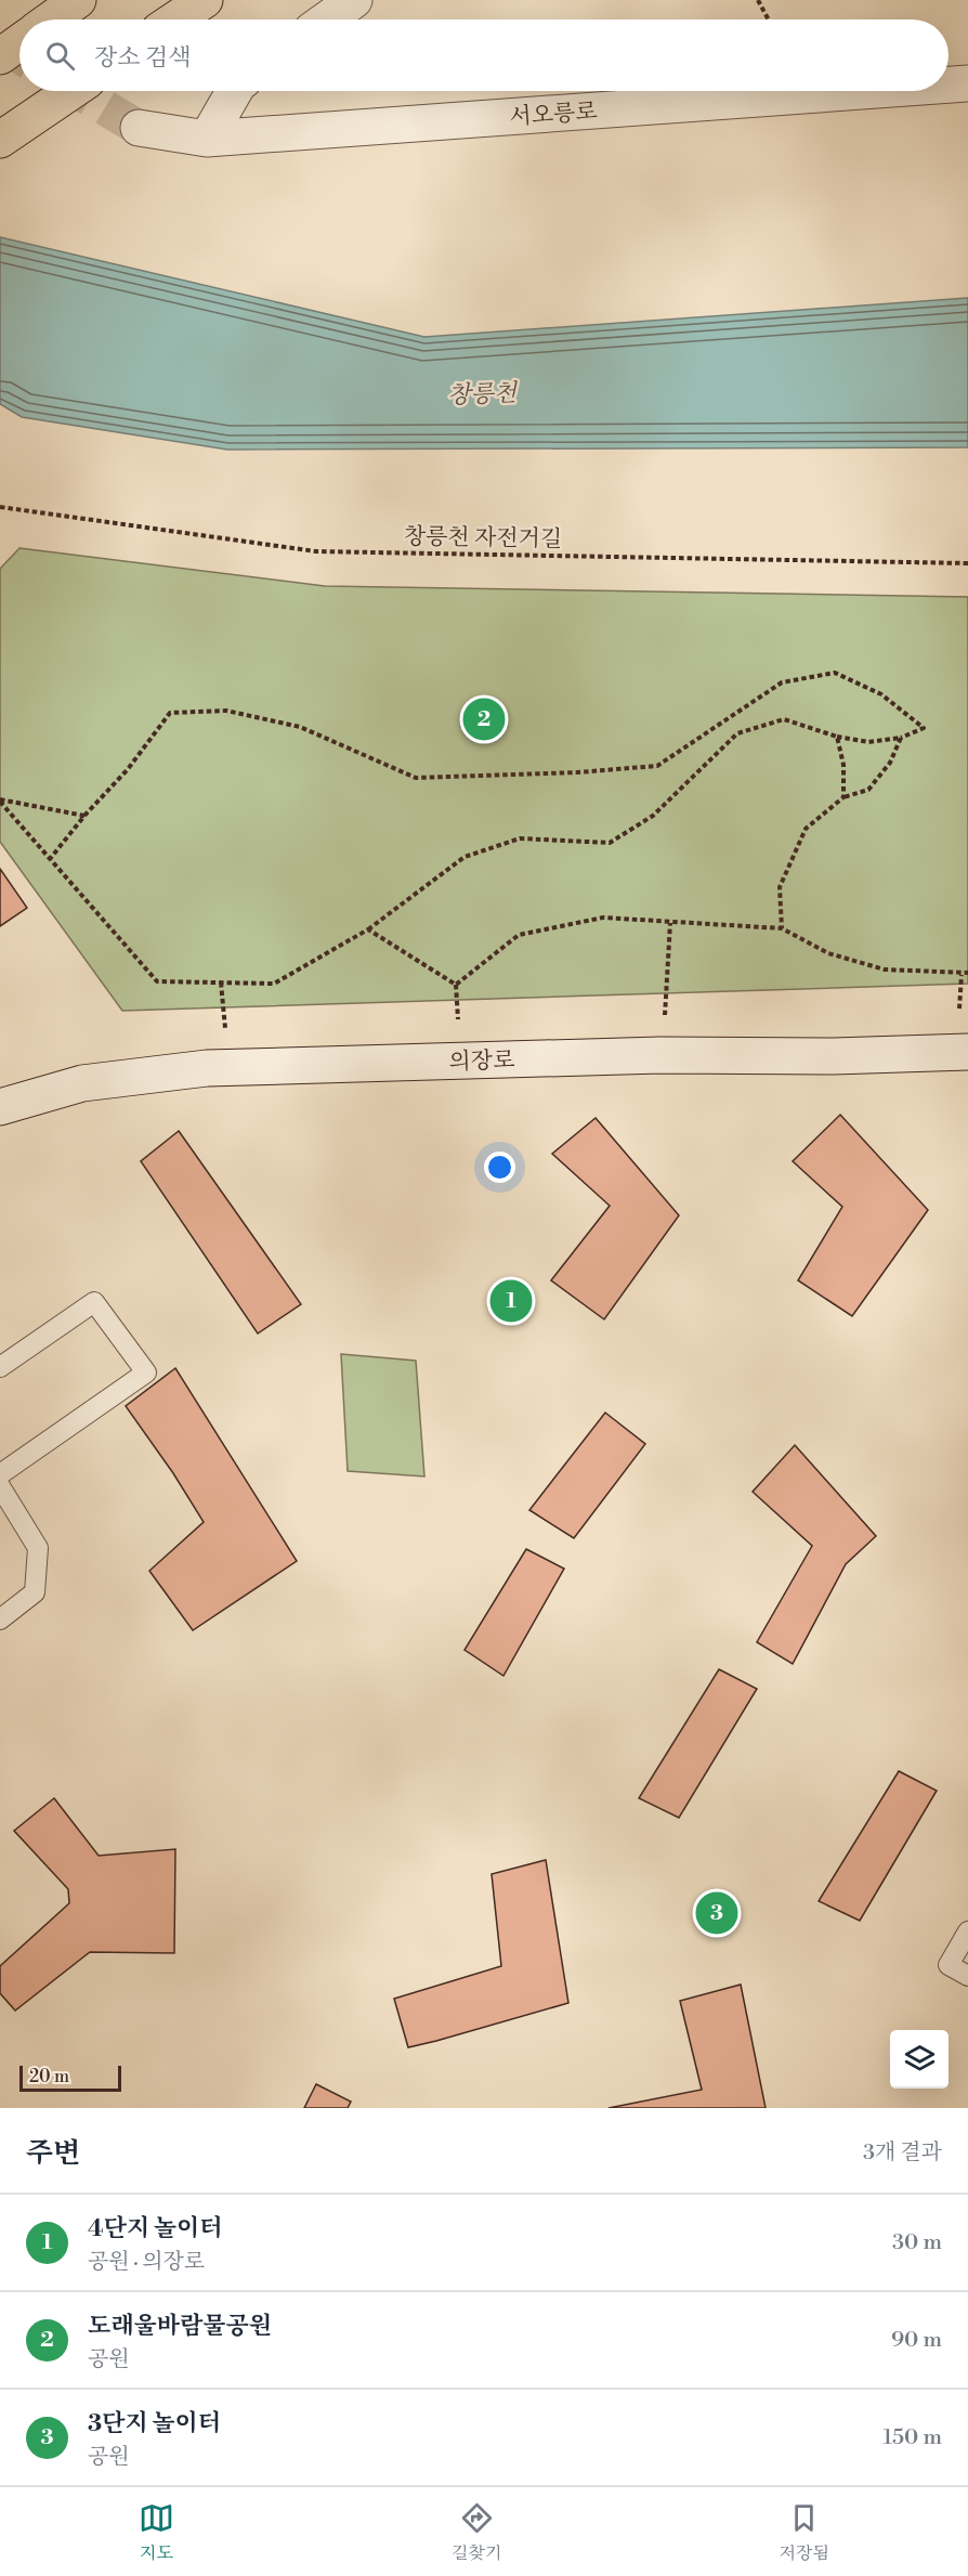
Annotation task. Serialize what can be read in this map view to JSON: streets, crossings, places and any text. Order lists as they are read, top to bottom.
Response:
{
  "streets": {
    "street": ["서오릉로", "의장로"],
    "path": ["창릉천 자전거길"]
  },
  "water": ["창릉천"],
  "scale_bar": "20 m",
  "page": {
    "search": "장소 검색",
    "pins": ["2", "1", "3"],
    "scale": "20 m",
    "heading": ["주변", "3개 결과"],
    "list": [
      {
        "mark": "1",
        "name": "4단지 놀이터",
        "note": "공원 · 의장로",
        "value": "30 m"
      },
      {
        "mark": "2",
        "name": "도래울바람물공원",
        "note": "공원",
        "value": "90 m"
      },
      {
        "mark": "3",
        "name": "3단지 놀이터",
        "note": "공원",
        "value": "150 m"
      }
    ],
    "nav": ["지도", "길찾기", "저장됨"]
  }
}
